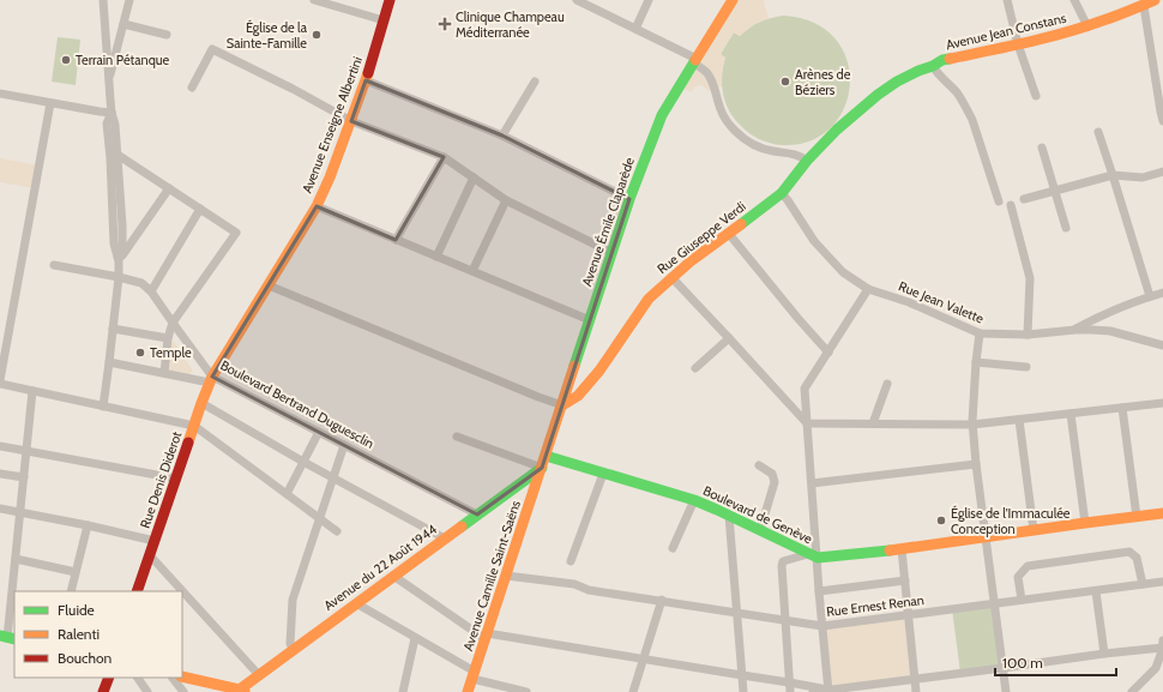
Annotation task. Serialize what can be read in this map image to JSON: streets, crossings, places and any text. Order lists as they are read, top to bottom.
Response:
{
  "streets": {
    "street": [
      "Avenue Jean Constans",
      "Avenue Enseigne Albertini",
      "Avenue Émile Claparède",
      "Rue Giuseppe Verdi",
      "Rue Jean Valette",
      "Boulevard Bertrand Duguesclin",
      "Rue Denis Diderot",
      "Boulevard de Genève",
      "Avenue du 22 Août 1944",
      "Avenue Camille Saint-Saëns",
      "Rue Ernest Renan"
    ]
  },
  "crossings": [
    ["Avenue Jean Constans", "Rue Giuseppe Verdi"],
    ["Avenue Enseigne Albertini", "Boulevard Bertrand Duguesclin"],
    ["Avenue Enseigne Albertini", "Rue Denis Diderot"],
    ["Avenue Émile Claparède", "Rue Giuseppe Verdi"],
    ["Avenue Émile Claparède", "Boulevard de Genève"],
    ["Avenue Émile Claparède", "Avenue du 22 Août 1944"],
    ["Avenue Émile Claparède", "Avenue Camille Saint-Saëns"],
    ["Rue Giuseppe Verdi", "Rue Jean Valette"],
    ["Boulevard Bertrand Duguesclin", "Rue Denis Diderot"],
    ["Boulevard Bertrand Duguesclin", "Avenue du 22 Août 1944"],
    ["Avenue du 22 Août 1944", "Avenue Camille Saint-Saëns"],
    ["Avenue Camille Saint-Saëns", "Rue Ernest Renan"]
  ],
  "places": {
    "health": ["Clinique Champeau Méditerranée"],
    "other": [
      "Église de la Sainte-Famille",
      "Terrain Pétanque",
      "Arènes de Béziers",
      "Temple",
      "Église de l'Immaculée Conception"
    ]
  },
  "legend": ["Fluide", "Ralenti", "Bouchon"],
  "scale_bar": "100 m"
}
